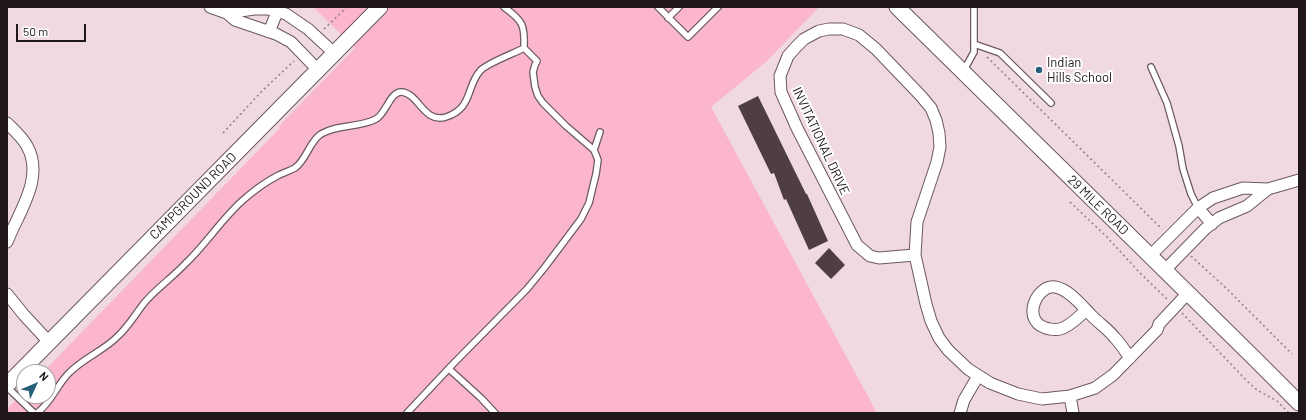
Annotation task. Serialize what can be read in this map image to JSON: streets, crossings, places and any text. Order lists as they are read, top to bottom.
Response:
{
  "streets": {
    "street": ["INVITATIONAL DRIVE", "CAMPGROUND ROAD", "29 MILE ROAD"]
  },
  "crossings": [
    ["INVITATIONAL DRIVE", "29 MILE ROAD"]
  ],
  "places": ["Indian Hills School"],
  "scale_bar": "50 m",
  "north": "top right"
}
